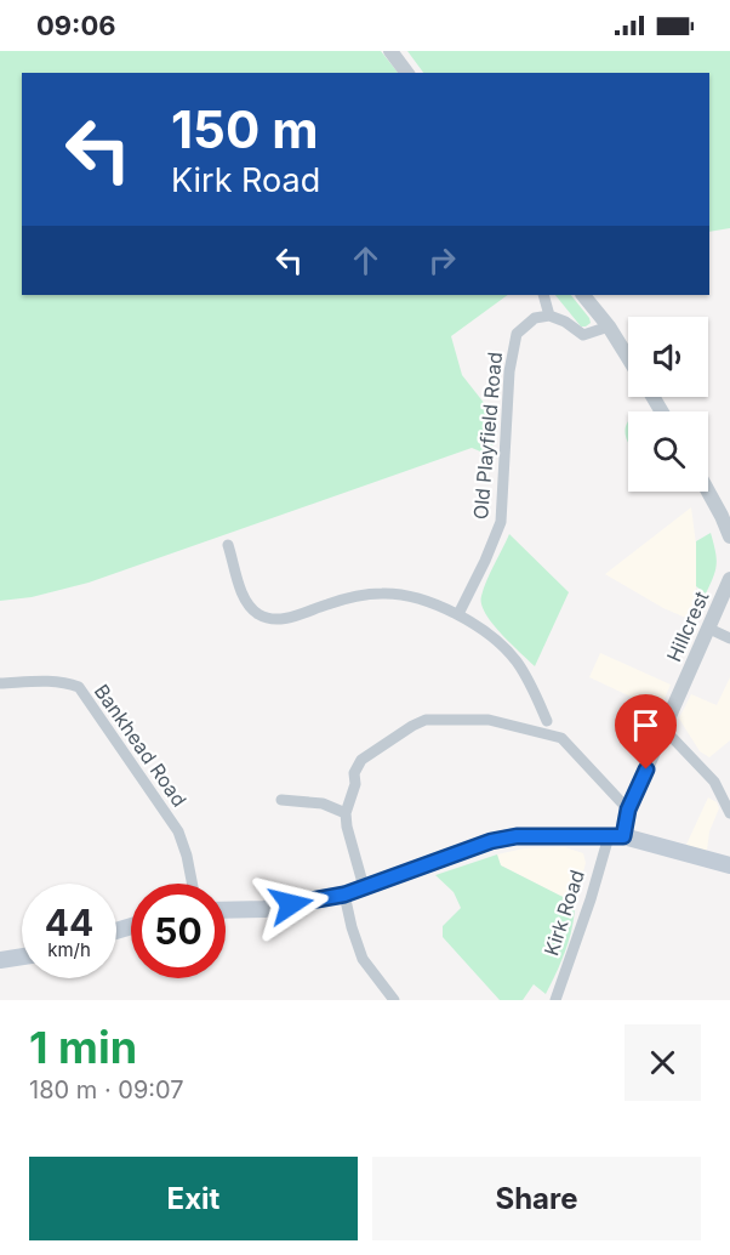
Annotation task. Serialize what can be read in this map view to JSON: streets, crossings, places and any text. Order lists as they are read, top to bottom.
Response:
{
  "streets": {
    "street": [
      "Old Playfield Road",
      "Hillcrest",
      "Bankhead Road",
      "Kirk Road"
    ]
  },
  "crossings": [
    ["Hillcrest", "Kirk Road"]
  ],
  "page": {
    "status": "09:06",
    "turn": ["150 m", "Kirk Road"],
    "speed": "44 km/h",
    "limit": "50",
    "heading": ["1 min", "180 m · 09:07"],
    "buttons": ["Exit", "Share"]
  }
}
